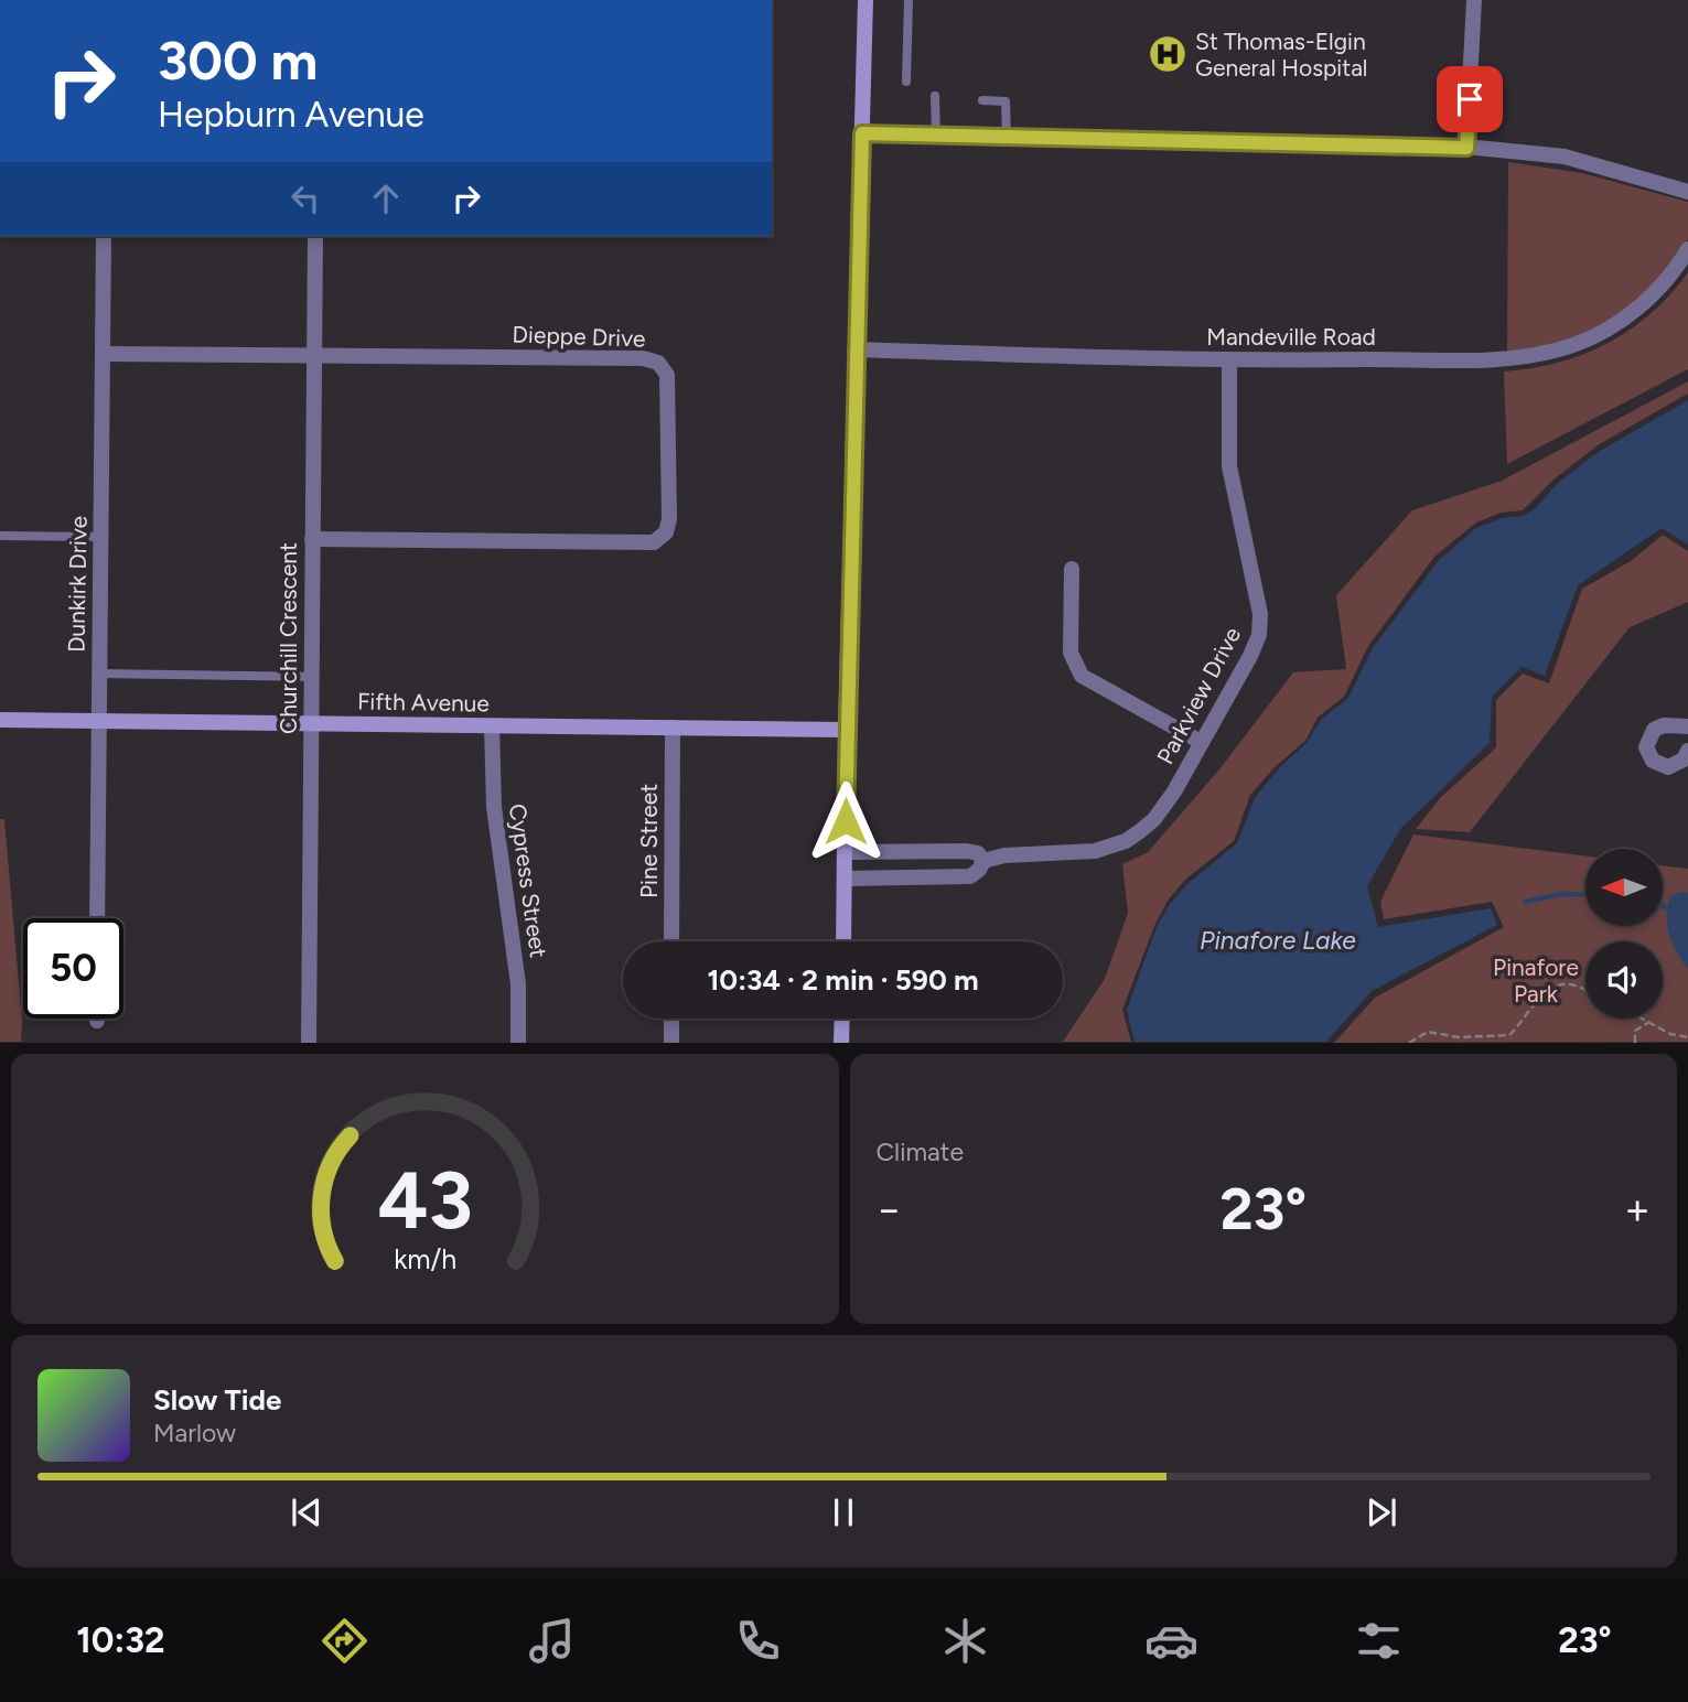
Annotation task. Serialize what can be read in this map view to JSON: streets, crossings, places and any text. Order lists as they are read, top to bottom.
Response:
{
  "streets": {
    "main road": ["Fifth Avenue"],
    "street": [
      "Dieppe Drive",
      "Mandeville Road",
      "Dunkirk Drive",
      "Churchill Crescent",
      "Parkview Drive",
      "Pine Street",
      "Cypress Street"
    ]
  },
  "crossings": [
    ["Dieppe Drive", "Dunkirk Drive"],
    ["Dieppe Drive", "Churchill Crescent"],
    ["Mandeville Road", "Parkview Drive"],
    ["Dunkirk Drive", "Fifth Avenue"],
    ["Churchill Crescent", "Fifth Avenue"],
    ["Fifth Avenue", "Pine Street"],
    ["Fifth Avenue", "Cypress Street"]
  ],
  "water": ["Pinafore Lake"],
  "parks": ["Pinafore Park"],
  "places": {
    "hospital": ["St Thomas-Elgin General Hospital"]
  },
  "north": "left",
  "page": {
    "turn": ["300 m", "Hepburn Avenue"],
    "limit": "50",
    "trip": "10:34 · 2 min · 590 m",
    "tile": "Climate",
    "heat": ["−", "23°", "+"],
    "song": ["Slow Tide", "Marlow"],
    "tabs": ["10:32", "23°"],
    "gauge": ["43", "km/h"]
  }
}
